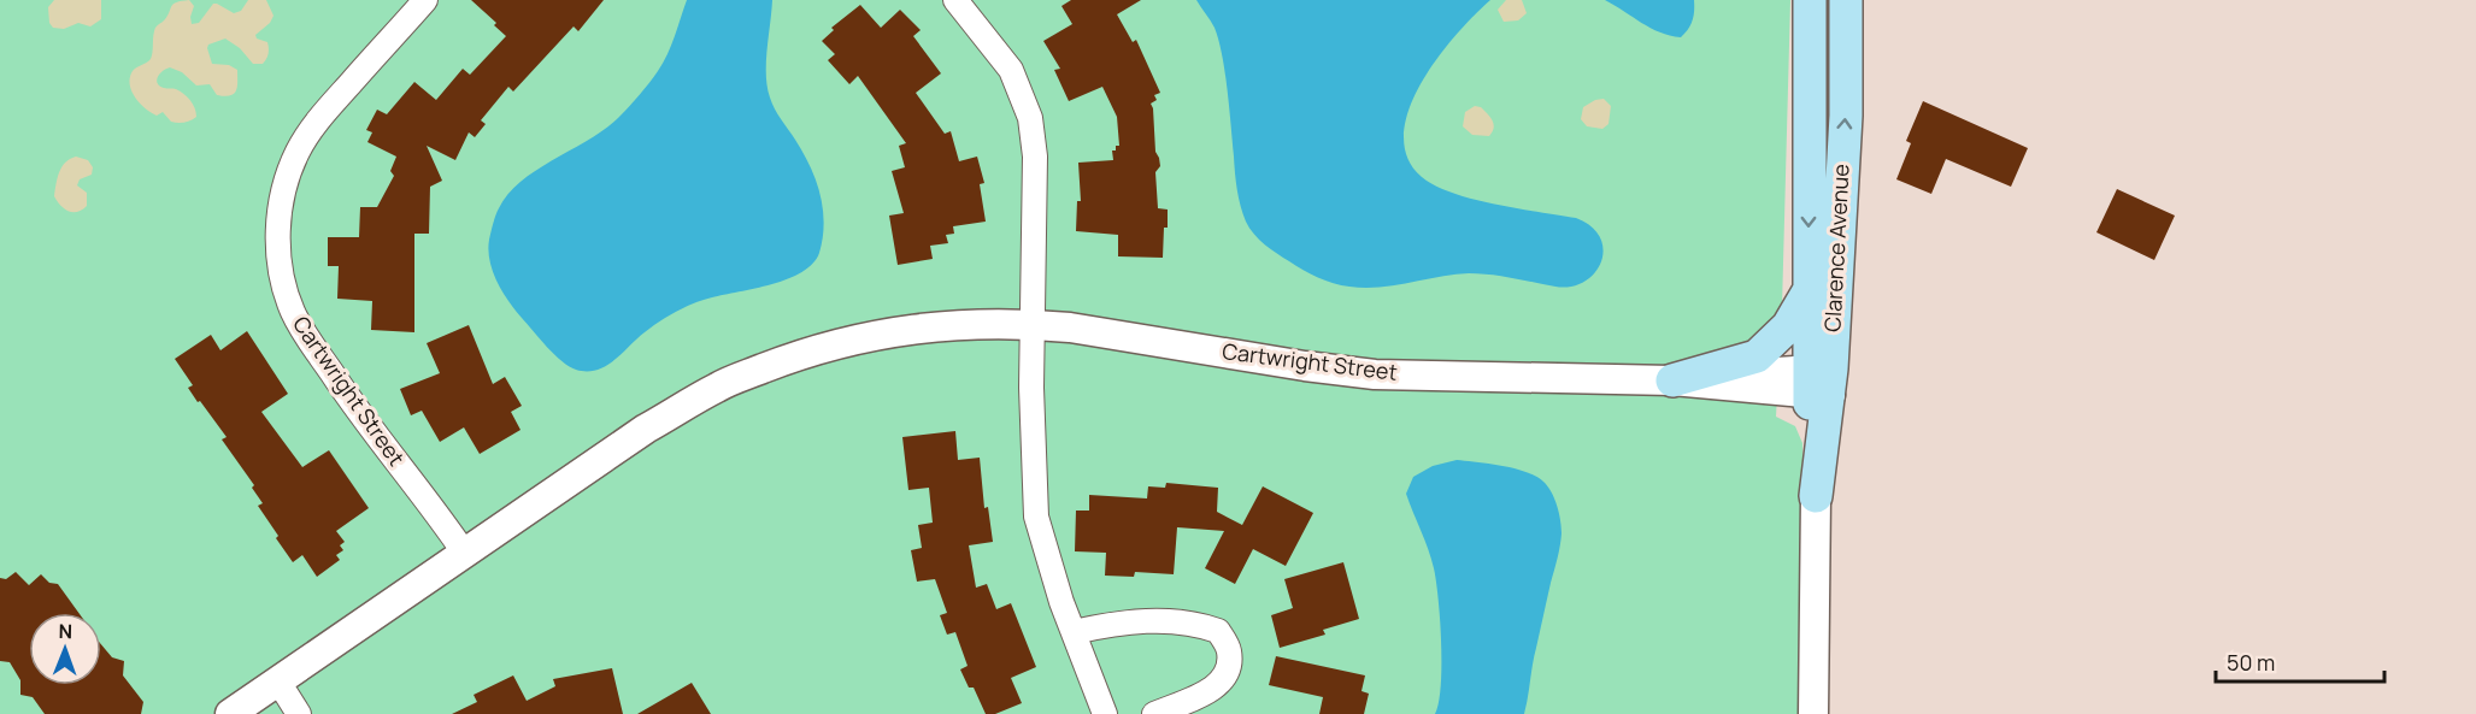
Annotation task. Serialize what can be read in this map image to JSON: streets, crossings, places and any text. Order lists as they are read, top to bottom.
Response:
{
  "streets": {
    "main road": ["Clarence Avenue"],
    "street": ["Cartwright Street"]
  },
  "crossings": [
    ["Clarence Avenue", "Cartwright Street"]
  ],
  "scale_bar": "50 m",
  "north": "top"
}
